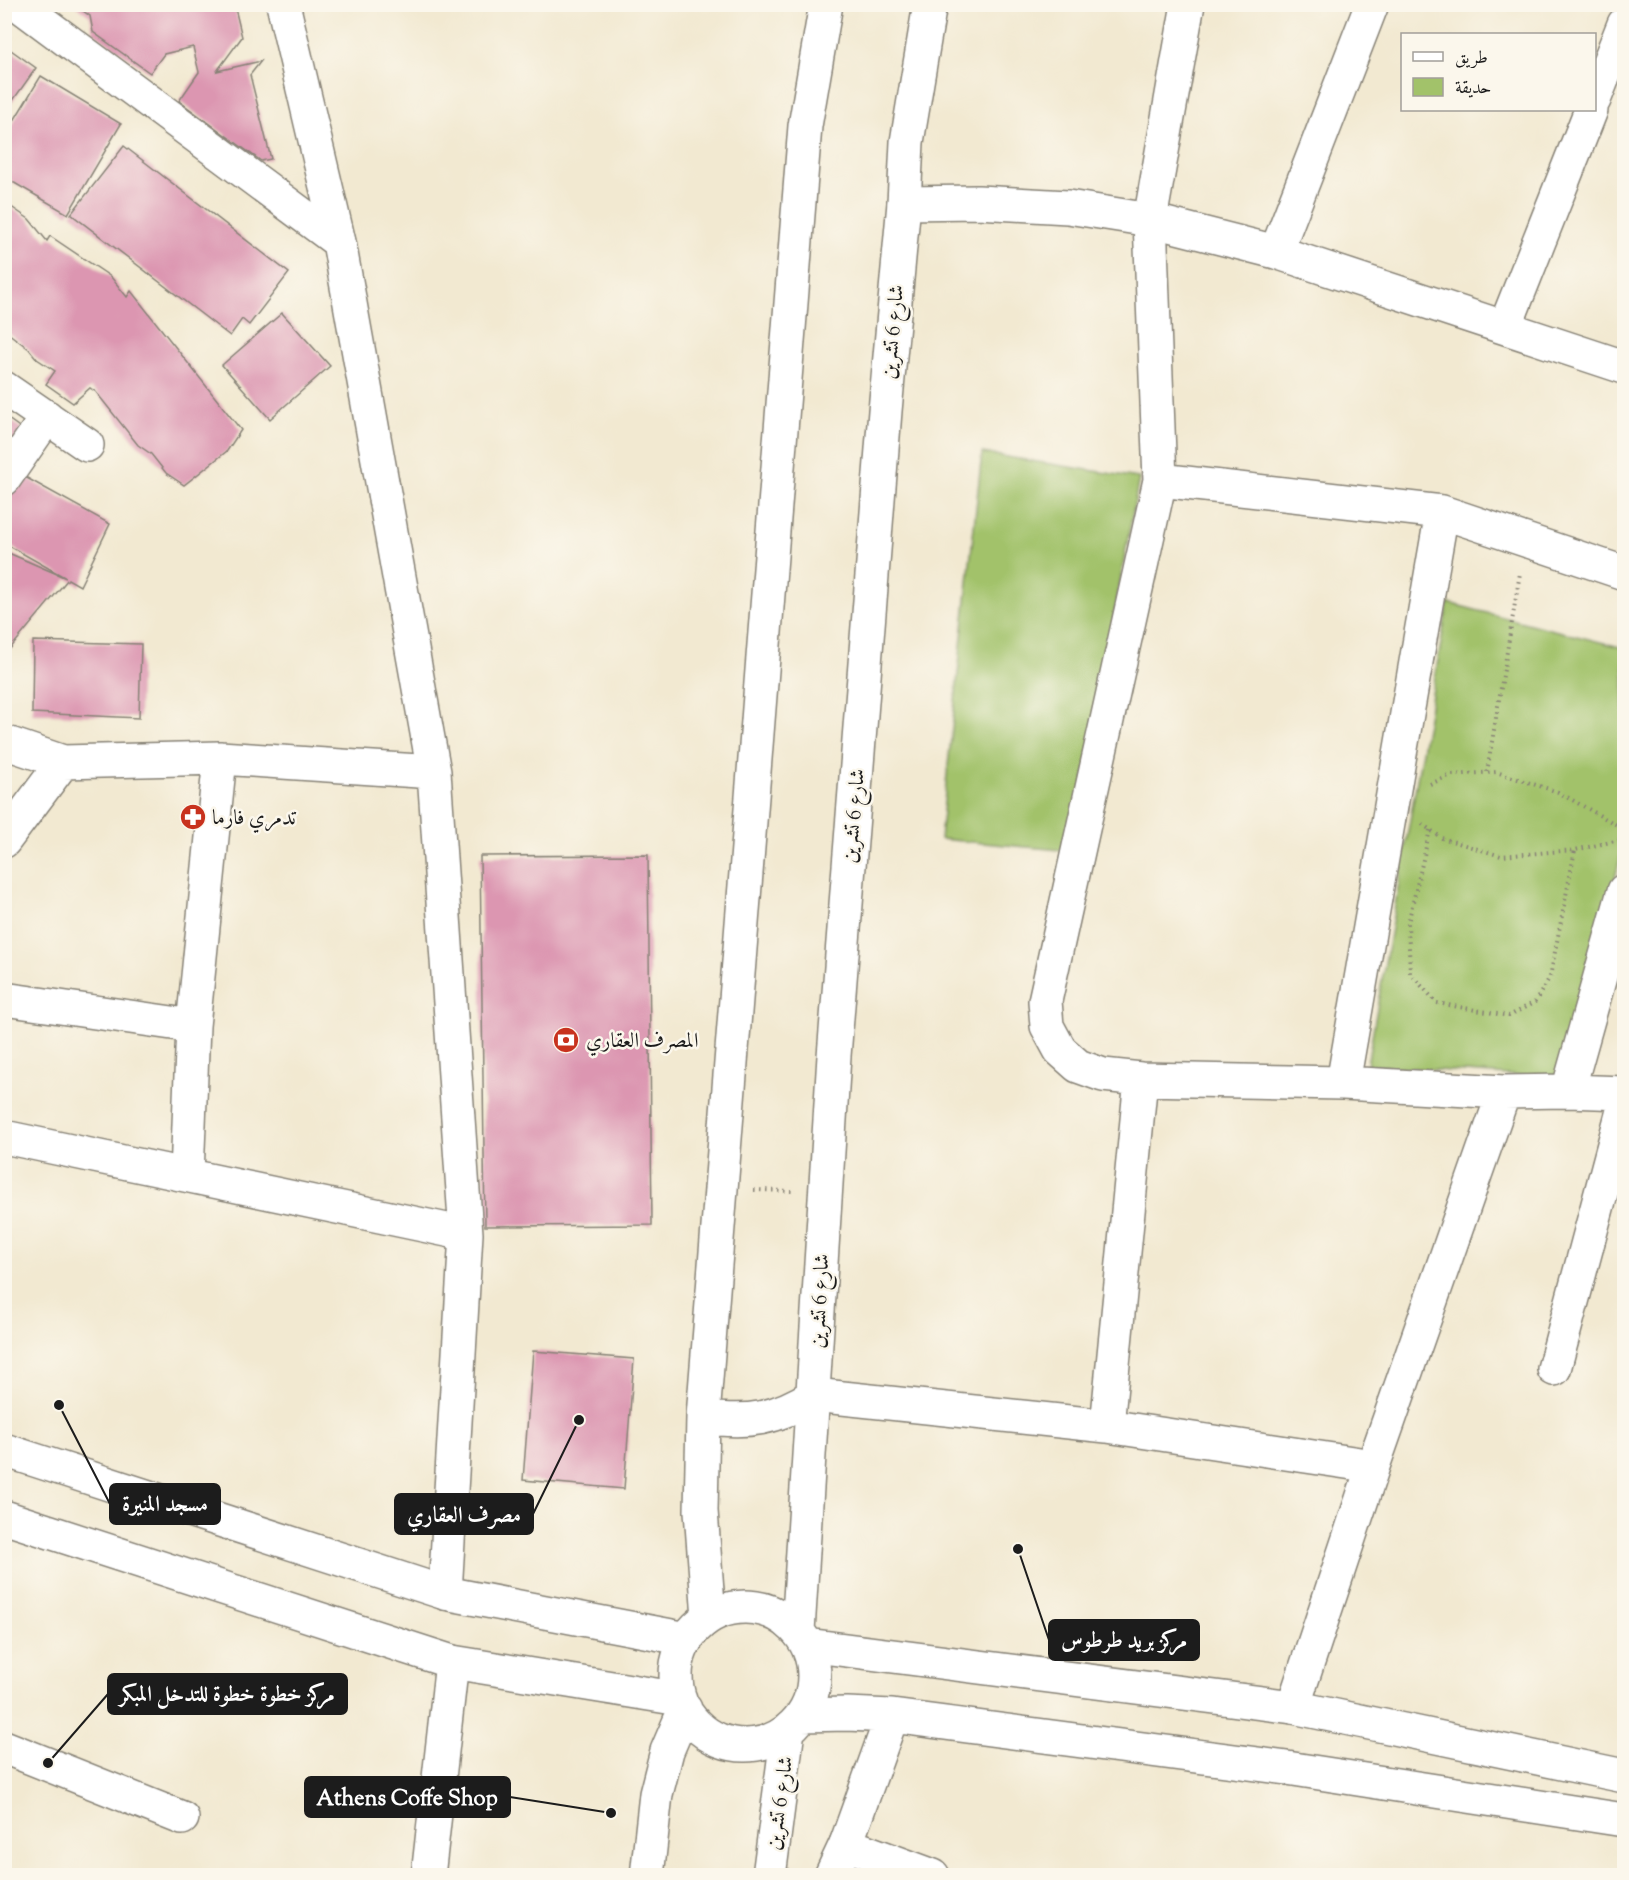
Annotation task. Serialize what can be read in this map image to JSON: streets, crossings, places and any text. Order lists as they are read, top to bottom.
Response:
{
  "streets": {
    "street": ["شارع 6 تشرين"]
  },
  "places": {
    "pharmacy": ["تدمري فارما"],
    "bank": ["المصرف العقاري"],
    "other": [
      "مسجد المنيرة",
      "مصرف العقاري",
      "مركز بريد طرطوس",
      "مركز خطوة خطوة للتدخل المبكر",
      "Athens Coffe Shop"
    ]
  },
  "legend": ["طريق", "حديقة"]
}
